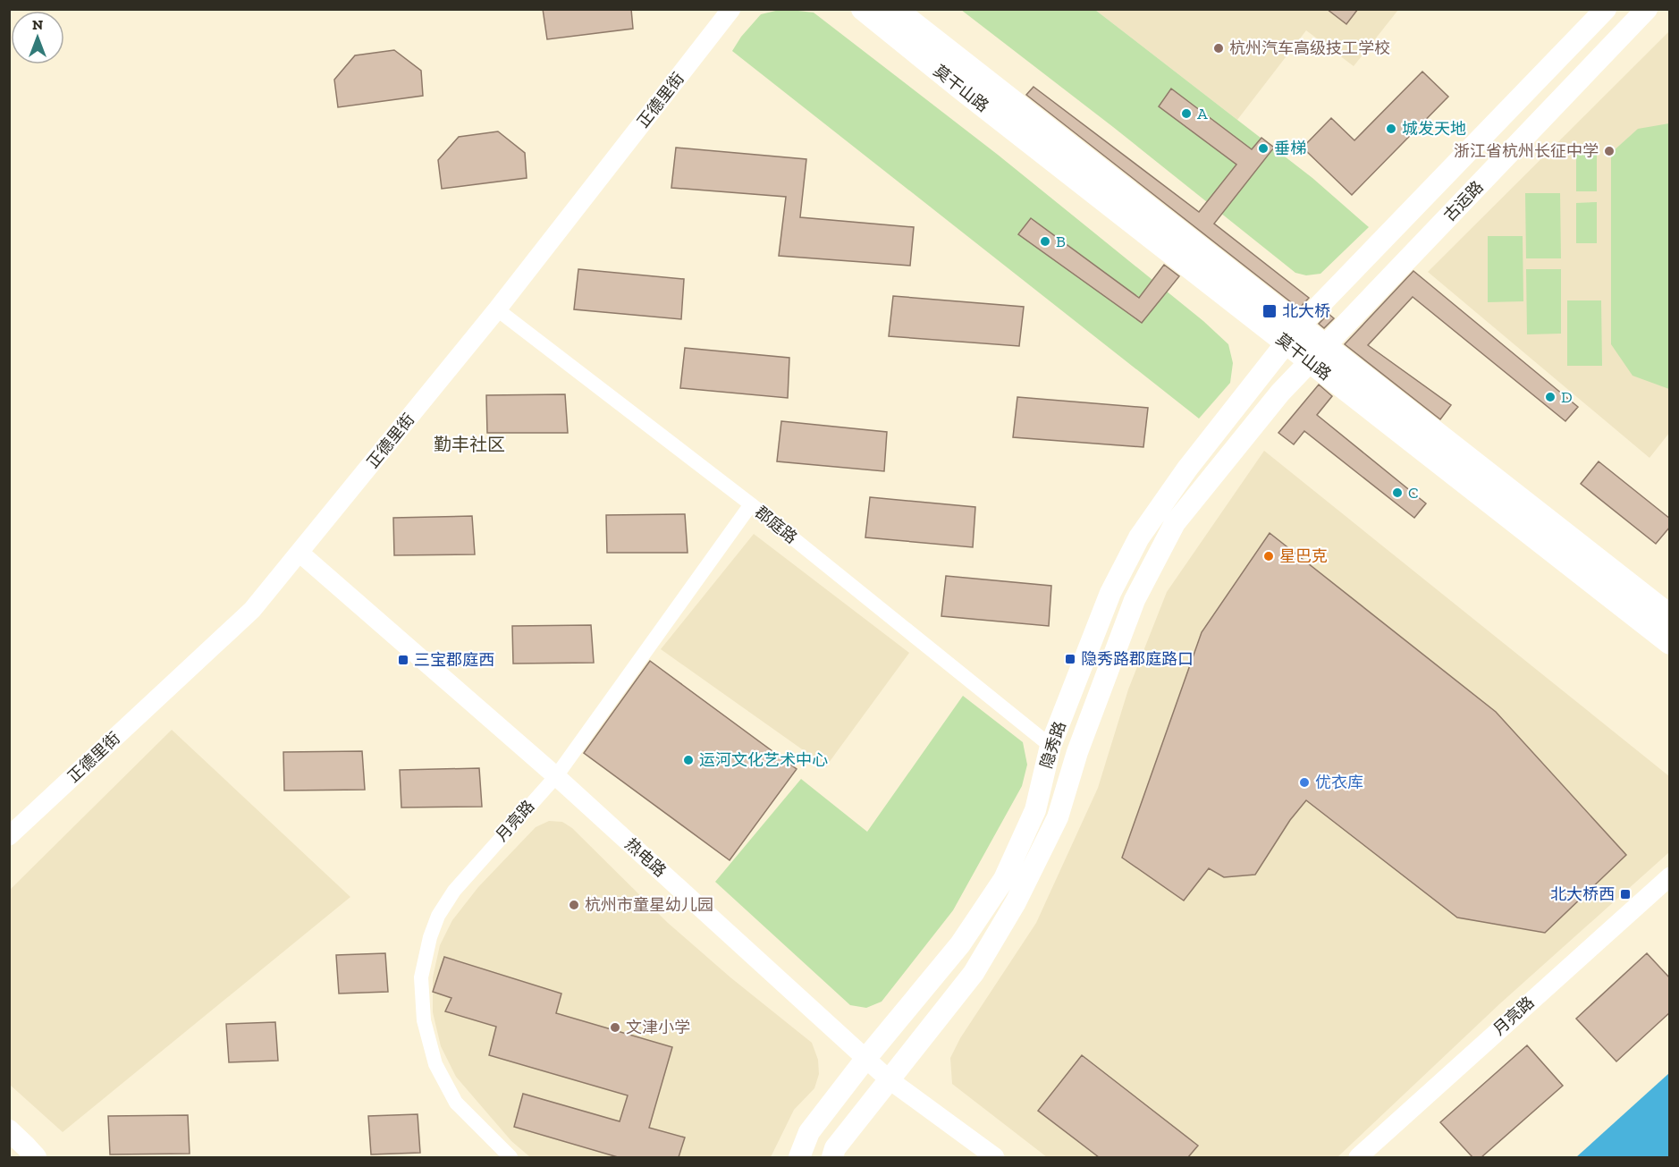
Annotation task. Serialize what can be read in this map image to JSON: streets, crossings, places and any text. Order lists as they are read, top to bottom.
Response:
{
  "streets": {
    "main road": ["莫干山路", "古运路", "隐秀路"],
    "street": [
      "正德里街",
      "郡庭路",
      "月亮路",
      "热电路"
    ]
  },
  "crossings": [
    ["莫干山路", "古运路"],
    ["莫干山路", "隐秀路"],
    ["正德里街", "郡庭路"],
    ["正德里街", "热电路"],
    ["古运路", "隐秀路"],
    ["郡庭路", "隐秀路"],
    ["郡庭路", "月亮路"],
    ["隐秀路", "热电路"],
    ["月亮路", "热电路"]
  ],
  "districts": ["勤丰社区"],
  "places": {
    "other": [
      "杭州汽车高级技工学校",
      "A",
      "城发天地",
      "垂梯",
      "浙江省杭州长征中学",
      "B",
      "D",
      "C",
      "星巴克",
      "运河文化艺术中心",
      "优衣库",
      "杭州市童星幼儿园",
      "文津小学"
    ],
    "transit": [
      "北大桥",
      "隐秀路郡庭路口",
      "三宝郡庭西",
      "北大桥西"
    ]
  },
  "north": "top"
}
